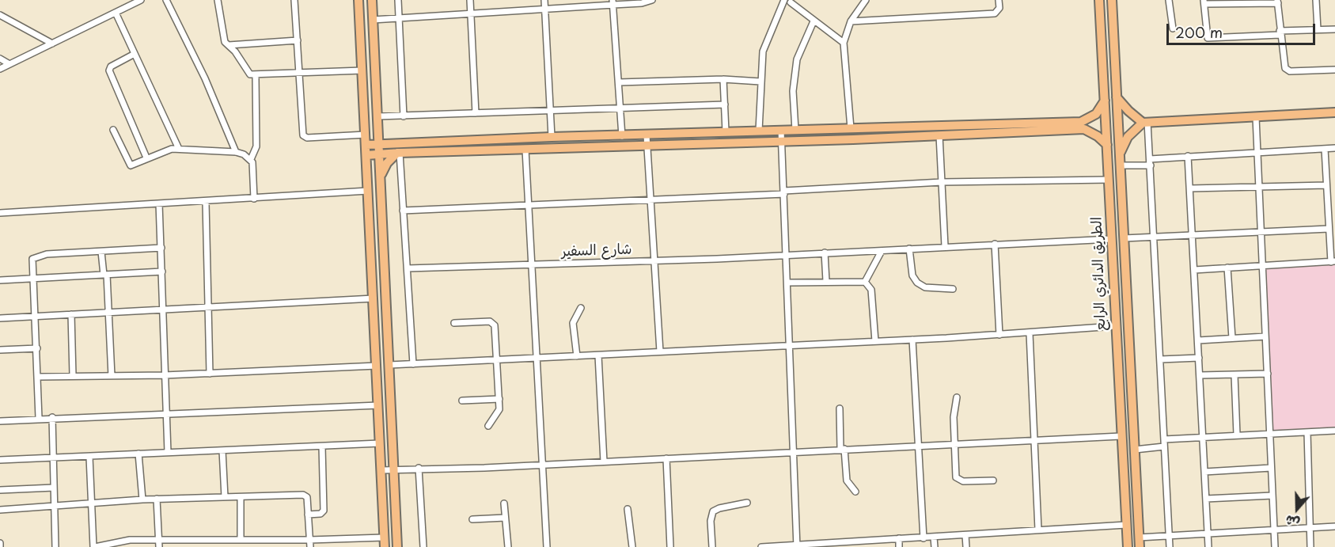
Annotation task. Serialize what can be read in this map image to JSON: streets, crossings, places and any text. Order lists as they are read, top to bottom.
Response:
{
  "streets": {
    "main road": ["الطريق الدائري الرابع"],
    "street": ["شارع السفير"]
  },
  "crossings": [
    ["شارع السفير", "الطريق الدائري الرابع"]
  ],
  "scale_bar": "200 m",
  "north": "bottom"
}
